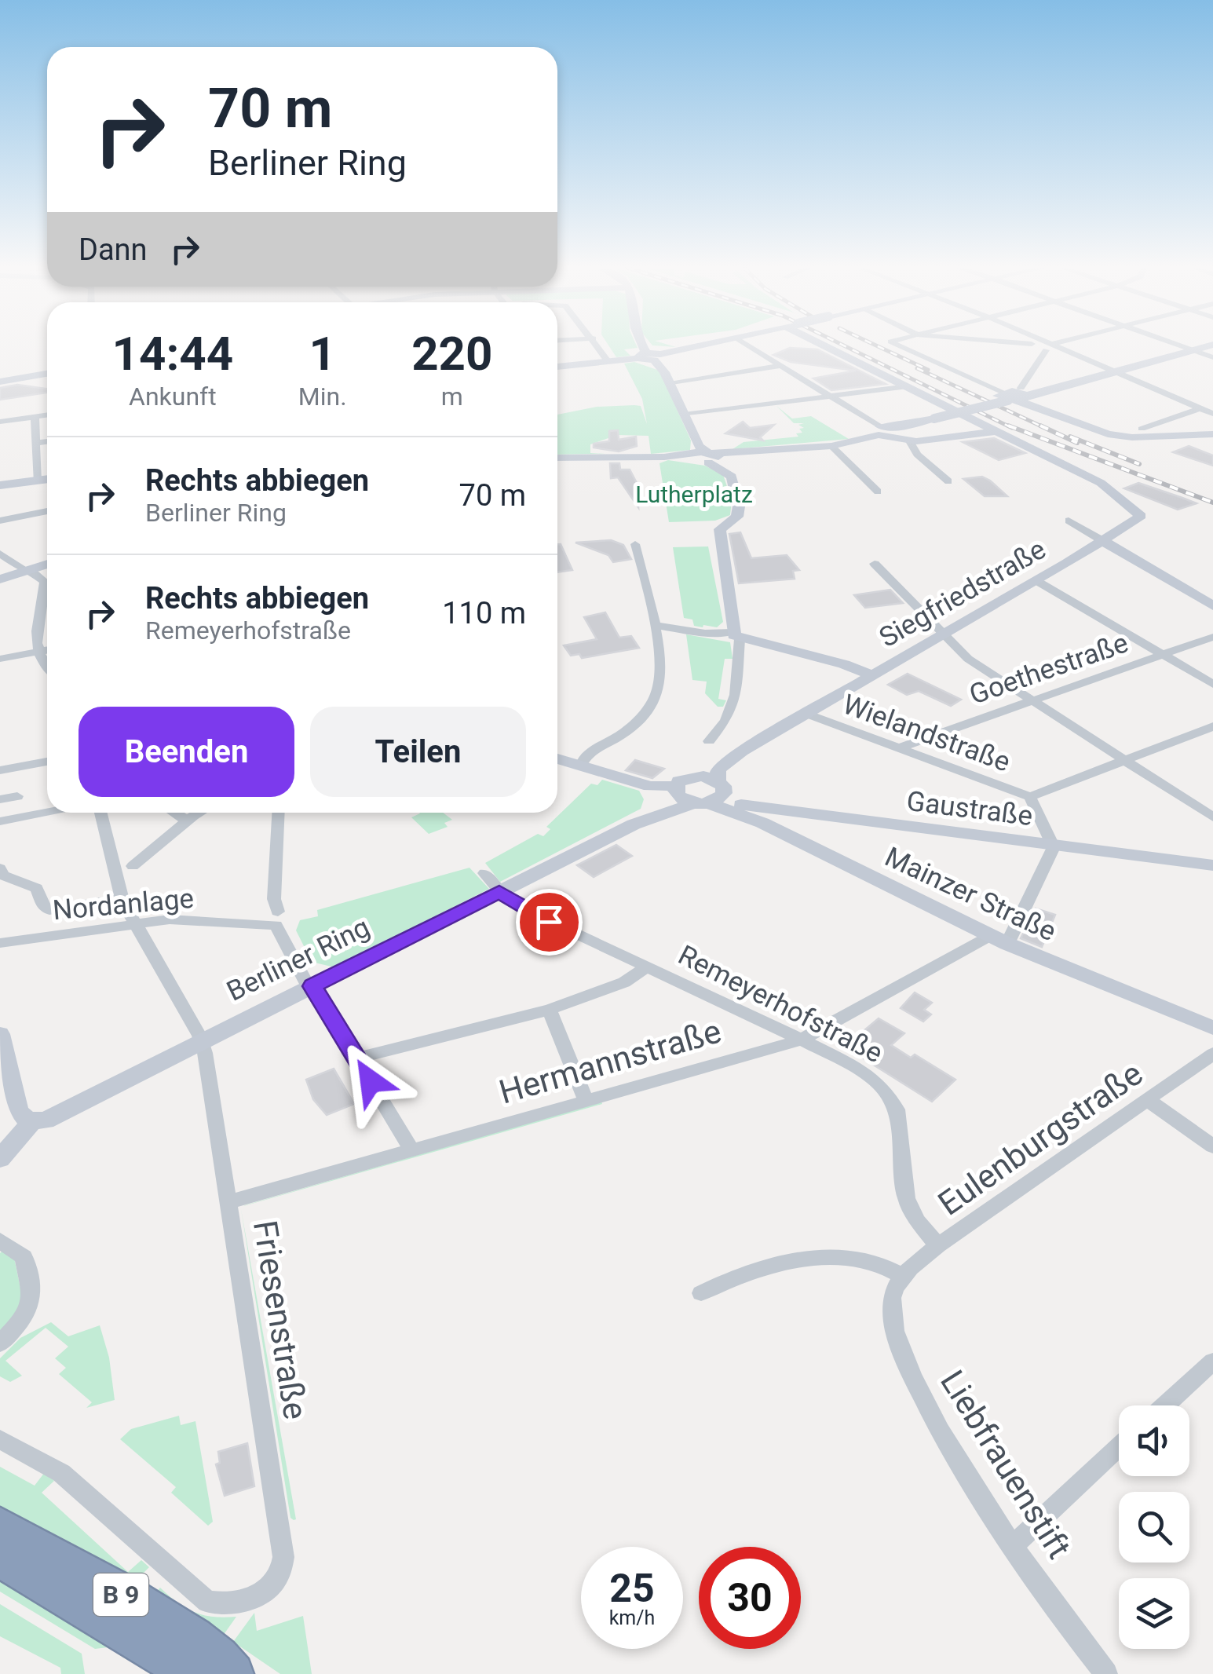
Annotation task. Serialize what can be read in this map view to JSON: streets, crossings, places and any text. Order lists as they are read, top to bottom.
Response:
{
  "streets": {
    "highway": ["B 9"],
    "street": [
      "Siegfriedstraße",
      "Goethestraße",
      "Wielandstraße",
      "Gaustraße",
      "Mainzer Straße",
      "Nordanlage",
      "Berliner Ring",
      "Remeyerhofstraße",
      "Hermannstraße",
      "Eulenburgstraße",
      "Friesenstraße",
      "Liebfrauenstift"
    ]
  },
  "crossings": [
    ["Siegfriedstraße", "Wielandstraße"],
    ["Siegfriedstraße", "Gaustraße"],
    ["Siegfriedstraße", "Mainzer Straße"],
    ["Siegfriedstraße", "Berliner Ring"],
    ["Goethestraße", "Wielandstraße"],
    ["Gaustraße", "Mainzer Straße"],
    ["Gaustraße", "Berliner Ring"],
    ["Mainzer Straße", "Berliner Ring"],
    ["Mainzer Straße", "Hermannstraße"],
    ["Nordanlage", "Friesenstraße"],
    ["Berliner Ring", "Remeyerhofstraße"],
    ["Berliner Ring", "Friesenstraße"],
    ["Remeyerhofstraße", "Hermannstraße"],
    ["Remeyerhofstraße", "Eulenburgstraße"],
    ["Hermannstraße", "Friesenstraße"],
    ["Eulenburgstraße", "Liebfrauenstift"]
  ],
  "parks": ["Lutherplatz"],
  "page": {
    "turn": ["70 m", "Berliner Ring"],
    "then": "Dann",
    "eta": [
      "14:44",
      "Ankunft",
      "1",
      "Min.",
      "220",
      "m"
    ],
    "list": [
      {
        "name": "Rechts abbiegen",
        "note": "Berliner Ring",
        "value": "70 m"
      },
      {
        "name": "Rechts abbiegen",
        "note": "Remeyerhofstraße",
        "value": "110 m"
      }
    ],
    "buttons": ["Beenden", "Teilen"],
    "speed": "25 km/h",
    "limit": "30"
  }
}
